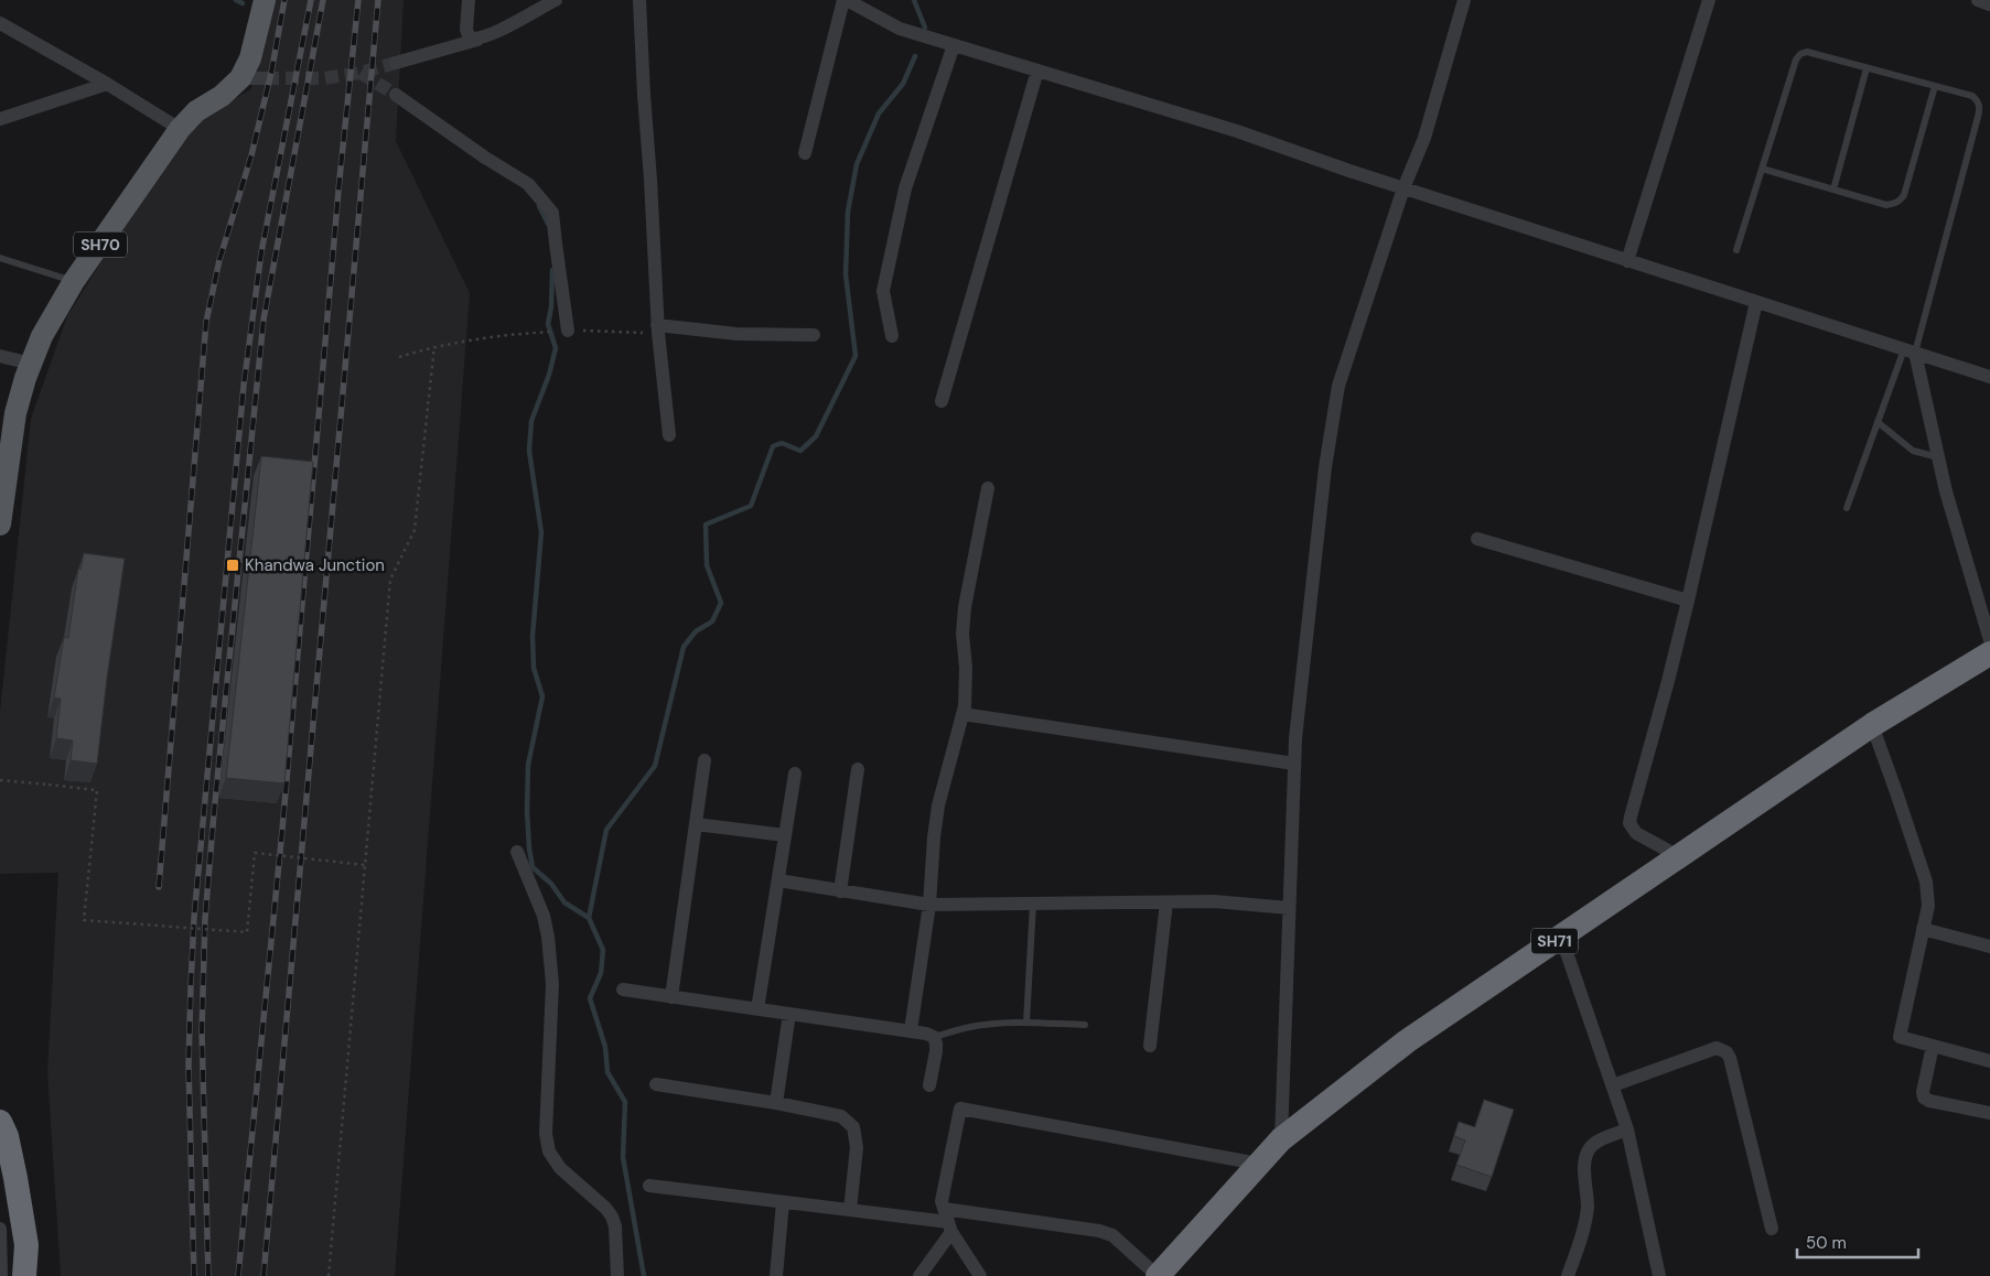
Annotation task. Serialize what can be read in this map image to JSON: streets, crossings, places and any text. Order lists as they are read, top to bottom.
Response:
{
  "streets": {
    "highway": ["SH71"],
    "main road": ["SH70"]
  },
  "places": {
    "transit": ["Khandwa Junction"]
  },
  "scale_bar": "50 m"
}
